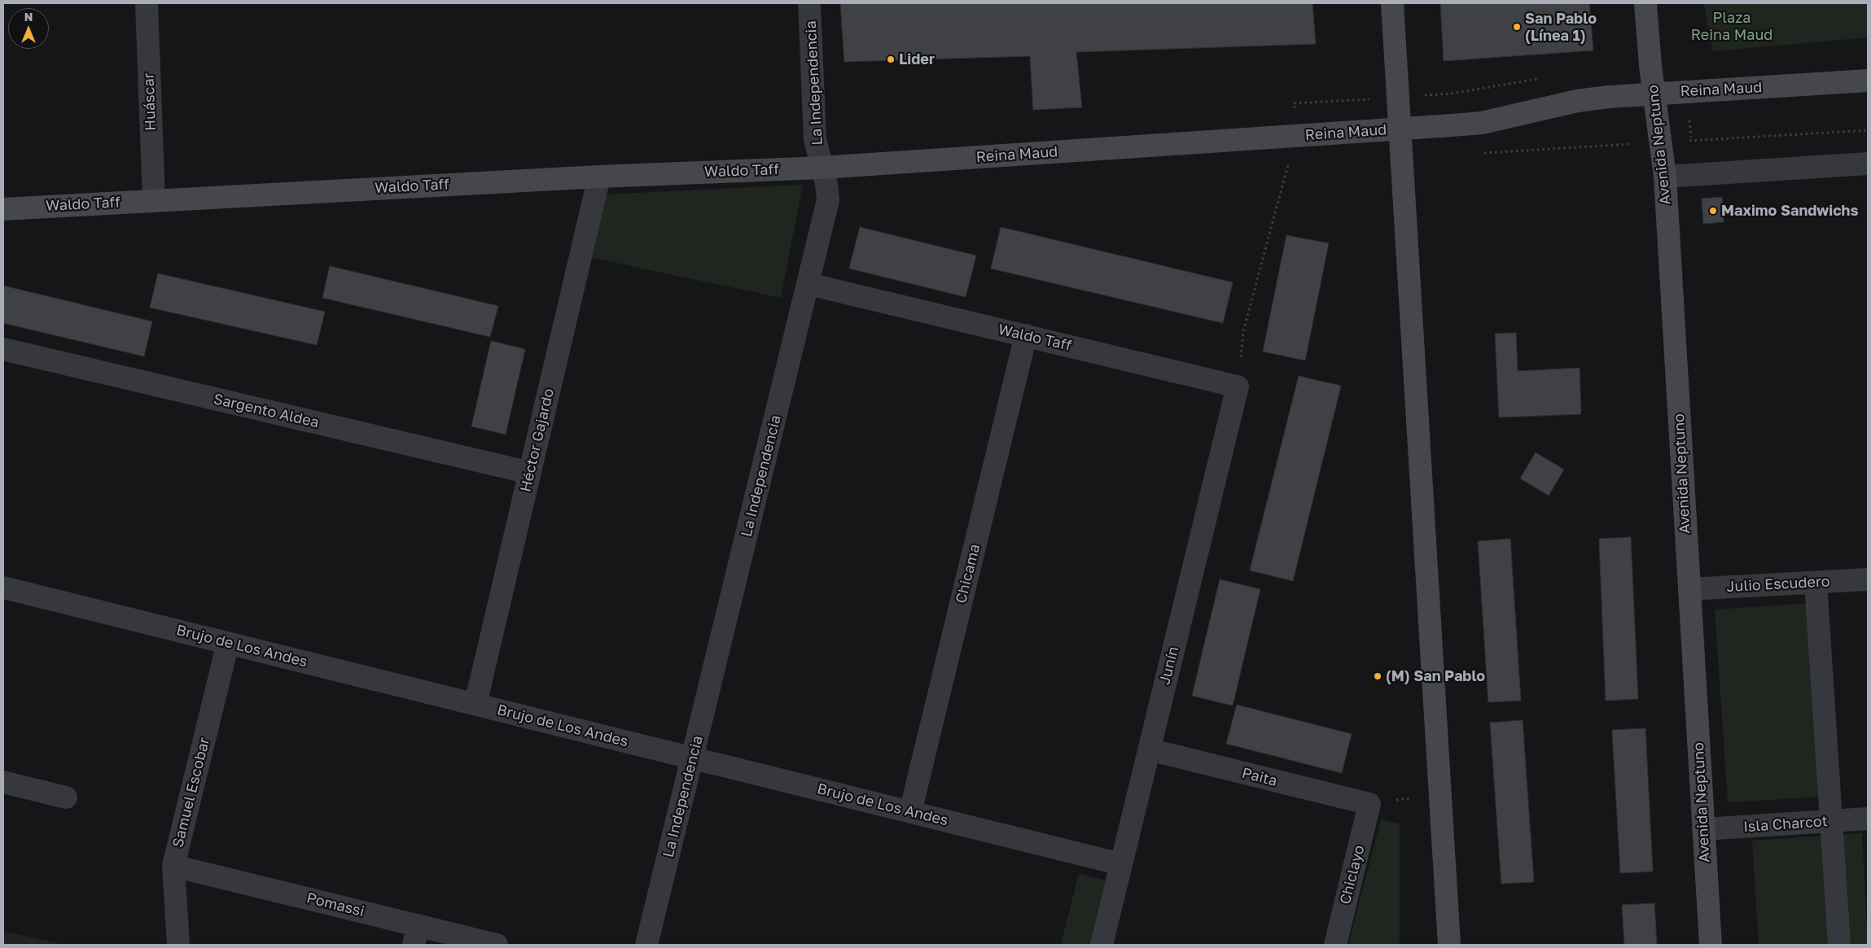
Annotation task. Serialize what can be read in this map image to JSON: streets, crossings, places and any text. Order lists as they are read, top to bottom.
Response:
{
  "streets": {
    "main road": ["Reina Maud", "Avenida Neptuno", "Waldo Taff"],
    "street": [
      "La Independencia",
      "Huáscar",
      "Sargento Aldea",
      "Héctor Gajardo",
      "Chicama",
      "Julio Escudero",
      "Brujo de Los Andes",
      "Junín",
      "Paita",
      "Samuel Escobar",
      "Isla Charcot",
      "Chiclayo",
      "Pomassi"
    ]
  },
  "crossings": [
    ["La Independencia", "Reina Maud"],
    ["La Independencia", "Waldo Taff"],
    ["La Independencia", "Brujo de Los Andes"],
    ["Reina Maud", "Avenida Neptuno"],
    ["Reina Maud", "Waldo Taff"],
    ["Huáscar", "Waldo Taff"],
    ["Avenida Neptuno", "Julio Escudero"],
    ["Avenida Neptuno", "Isla Charcot"],
    ["Waldo Taff", "Héctor Gajardo"],
    ["Waldo Taff", "Chicama"],
    ["Waldo Taff", "Junín"],
    ["Sargento Aldea", "Héctor Gajardo"],
    ["Héctor Gajardo", "Brujo de Los Andes"],
    ["Chicama", "Brujo de Los Andes"],
    ["Brujo de Los Andes", "Junín"],
    ["Brujo de Los Andes", "Samuel Escobar"],
    ["Junín", "Paita"],
    ["Paita", "Chiclayo"],
    ["Samuel Escobar", "Pomassi"]
  ],
  "parks": ["Plaza Reina Maud"],
  "places": [
    "San Pablo (Línea 1)",
    "Lider",
    "Maximo Sandwichs",
    "(M) San Pablo"
  ],
  "north": "top"
}
